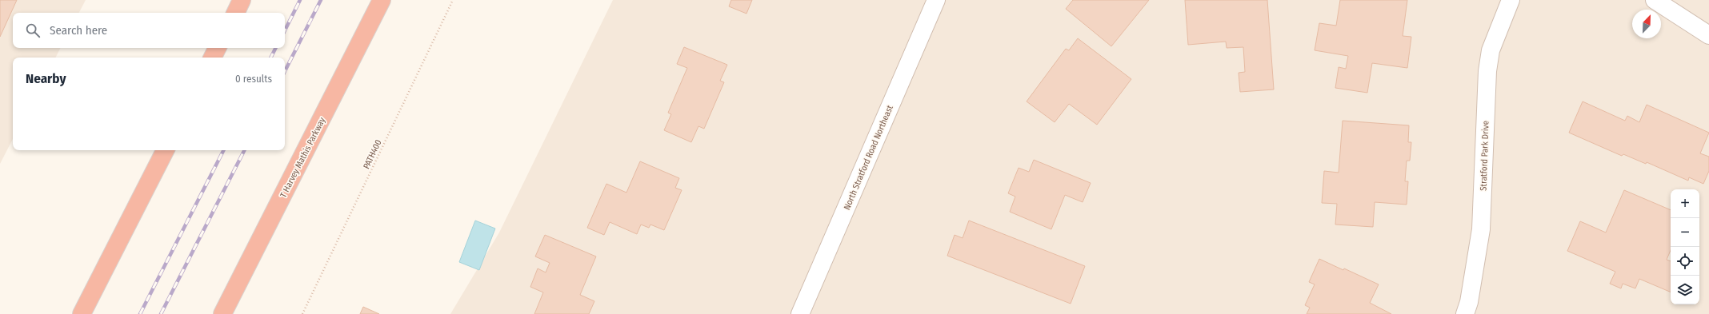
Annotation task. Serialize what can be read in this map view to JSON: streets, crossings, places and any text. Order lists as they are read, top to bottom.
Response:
{
  "streets": {
    "highway": ["T Harvey Mathis Parkway"],
    "street": ["Stratford Park Drive", "North Stratford Road Northeast"],
    "path": ["PATH400"]
  },
  "north": "top right",
  "page": {
    "search": "Search here",
    "heading": ["Nearby", "0 results"],
    "map_buttons": ["+", "−"]
  }
}
